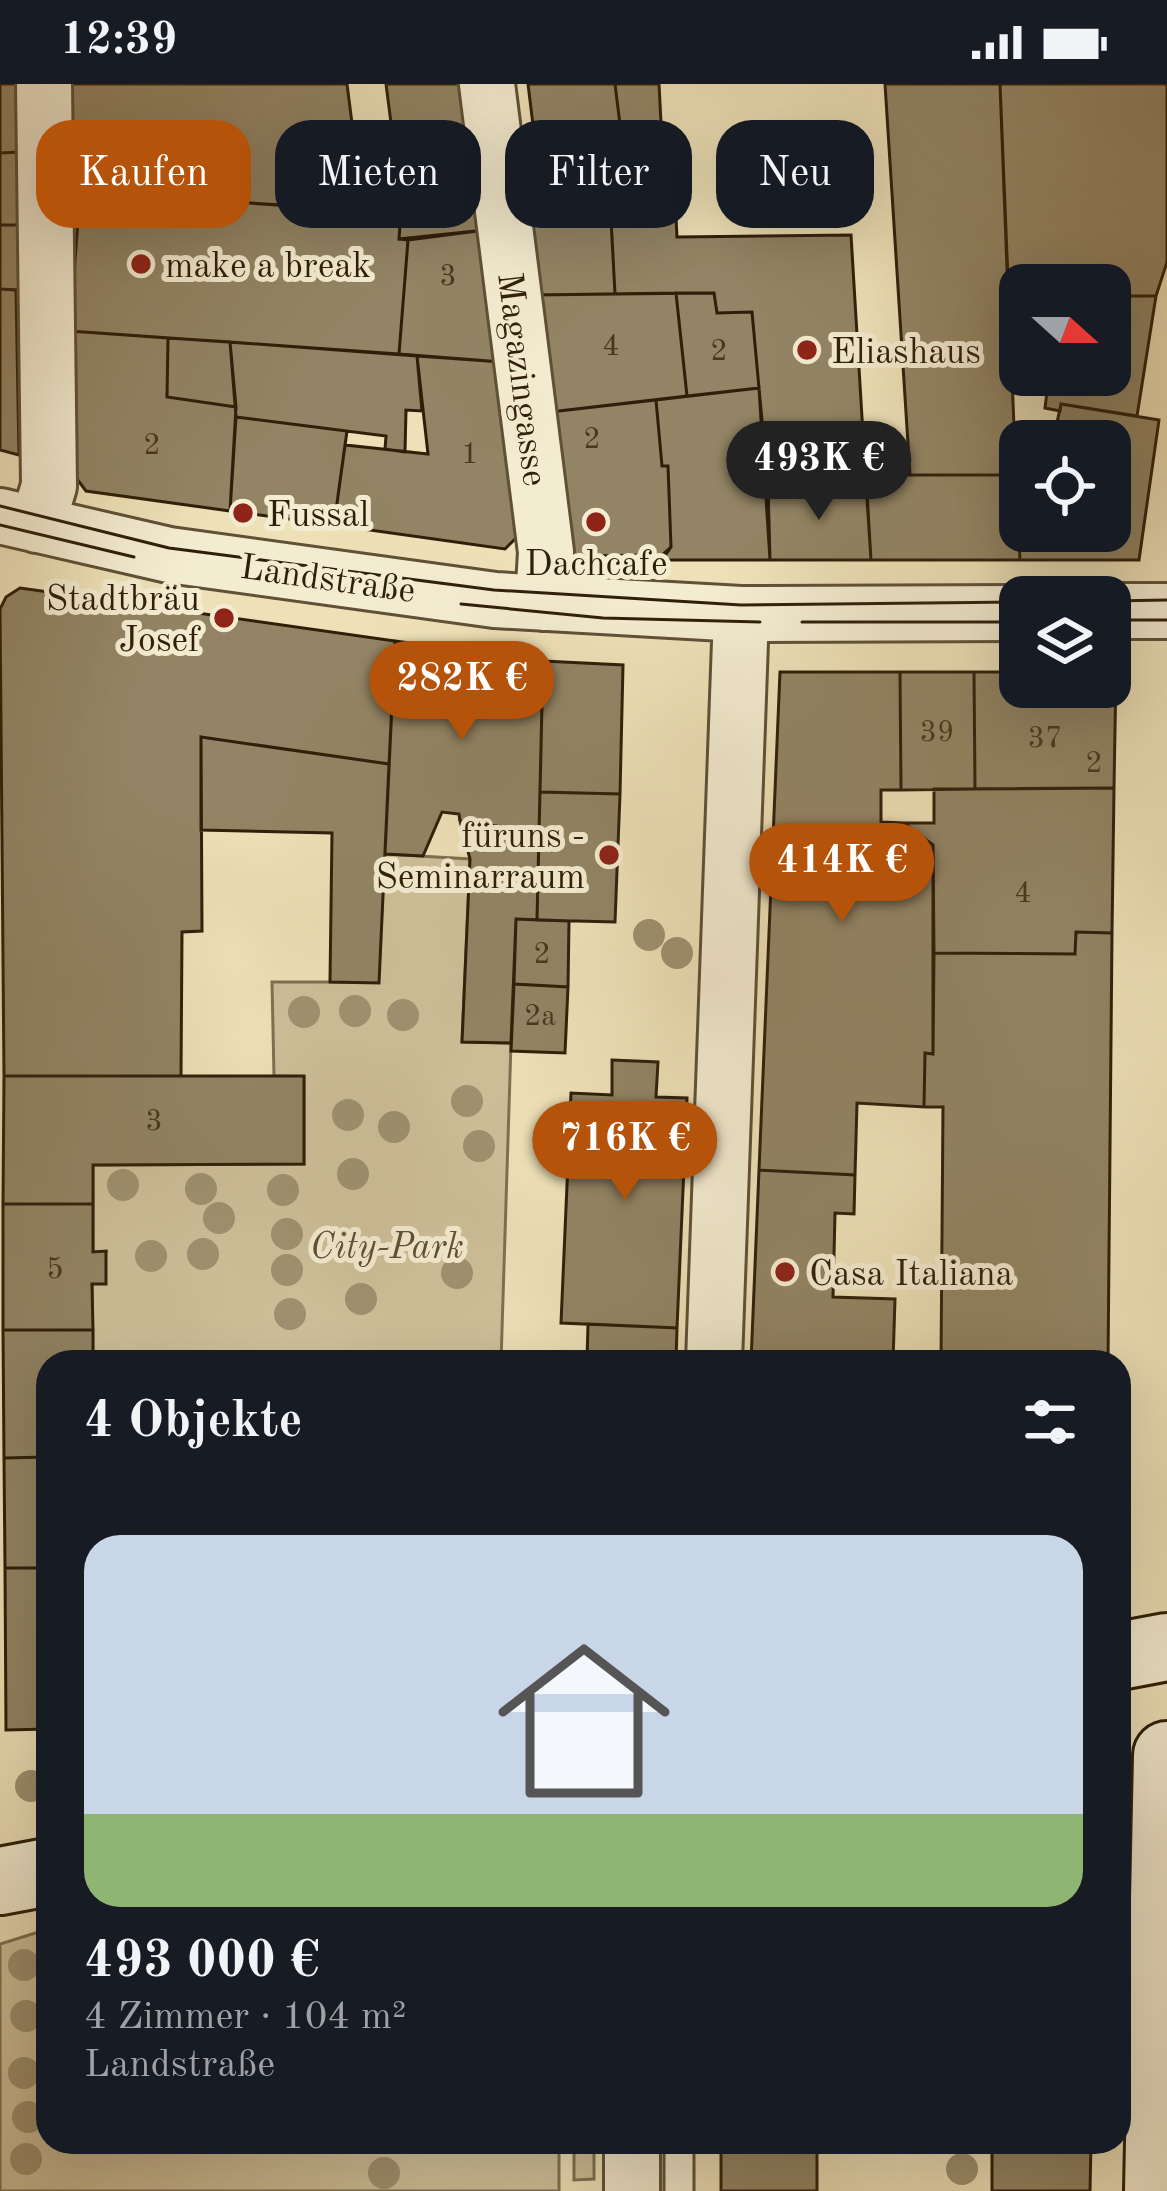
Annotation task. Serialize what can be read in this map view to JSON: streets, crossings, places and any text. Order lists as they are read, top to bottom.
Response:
{
  "streets": {
    "street": ["Magazingasse", "Landstraße"]
  },
  "crossings": [
    ["Magazingasse", "Landstraße"]
  ],
  "parks": ["City-Park"],
  "places": [
    "make a break",
    "Eliashaus",
    "Fussal",
    "Dachcafe",
    "Stadtbräu Josef",
    "füruns - Seminarraum",
    "Casa Italiana"
  ],
  "house_numbers": [
    "3",
    "4",
    "2",
    "2",
    "2",
    "1",
    "39",
    "37",
    "2",
    "4",
    "2",
    "2a",
    "3",
    "5"
  ],
  "north": "right",
  "page": {
    "status": "12:39",
    "chip": [
      "Kaufen",
      "Mieten",
      "Filter",
      "Neu"
    ],
    "price": [
      "493K €",
      "282K €",
      "414K €",
      "716K €"
    ],
    "heading": "4 Objekte",
    "list": [
      {
        "name": "493 000 €",
        "note": "4 Zimmer · 104 m² · Landstraße"
      }
    ]
  }
}
